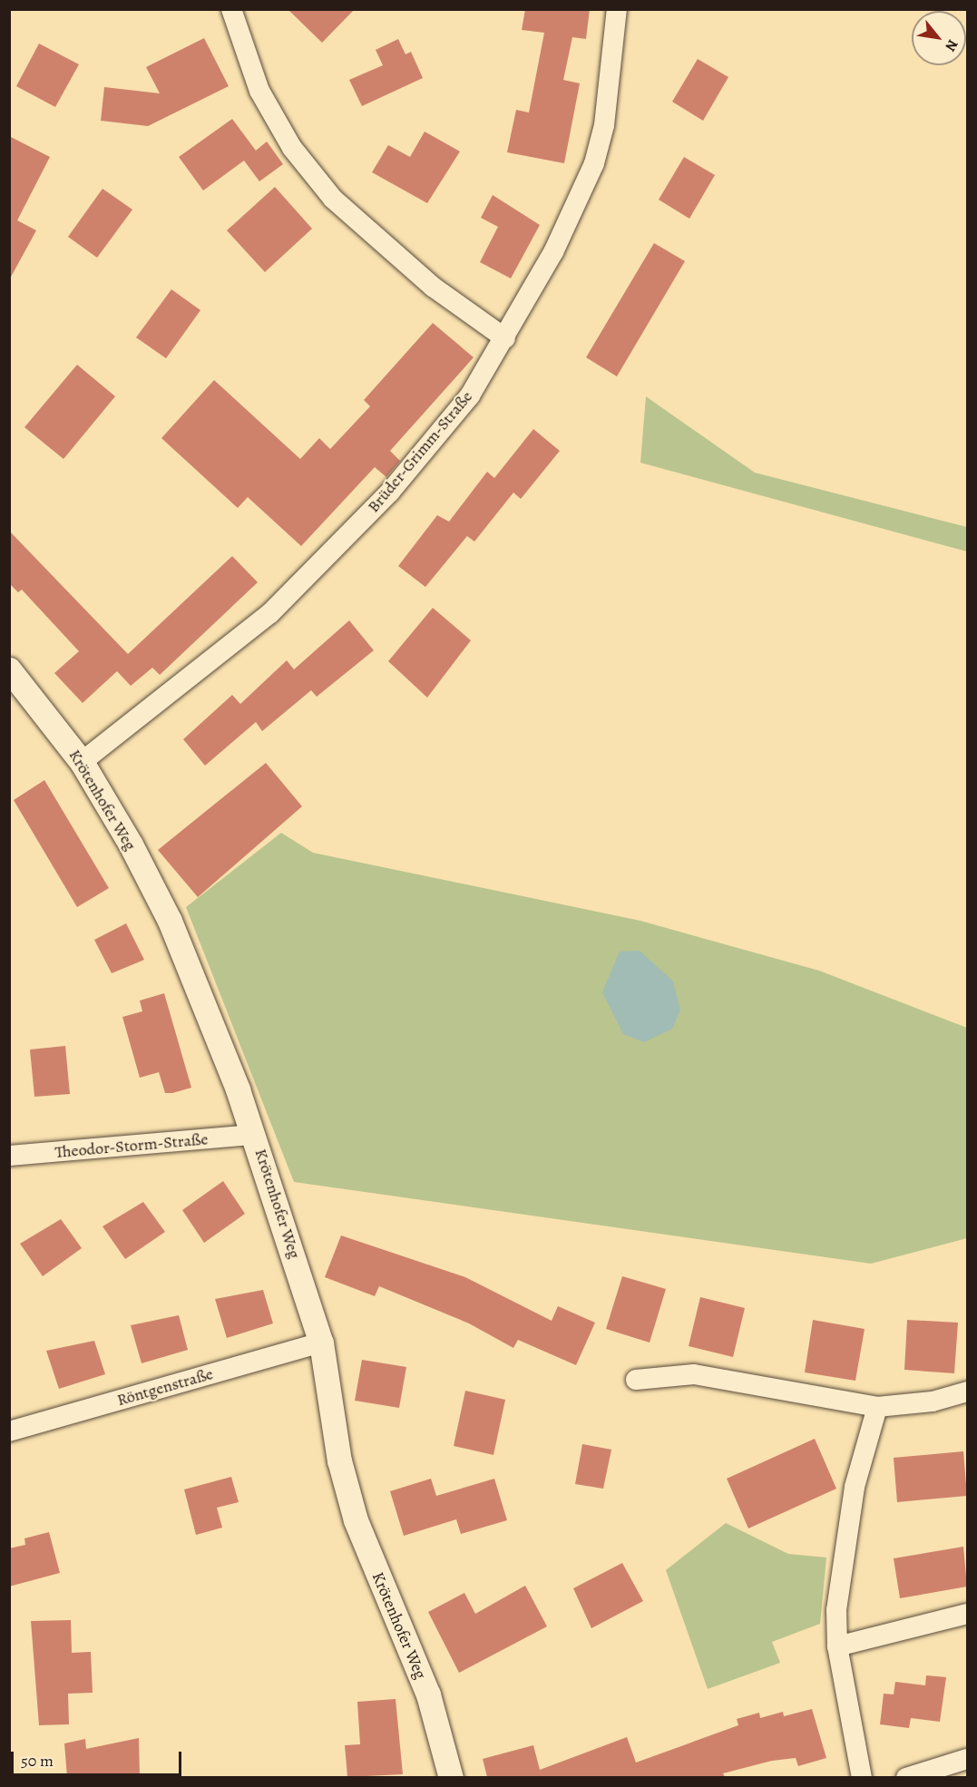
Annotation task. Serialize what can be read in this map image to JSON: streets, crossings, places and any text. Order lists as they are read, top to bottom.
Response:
{
  "streets": {
    "street": [
      "Brüder-Grimm-Straße",
      "Krötenhofer Weg",
      "Theodor-Storm-Straße",
      "Röntgenstraße"
    ]
  },
  "crossings": [
    ["Brüder-Grimm-Straße", "Krötenhofer Weg"],
    ["Krötenhofer Weg", "Theodor-Storm-Straße"],
    ["Krötenhofer Weg", "Röntgenstraße"]
  ],
  "scale_bar": "50 m",
  "north": "bottom right"
}
